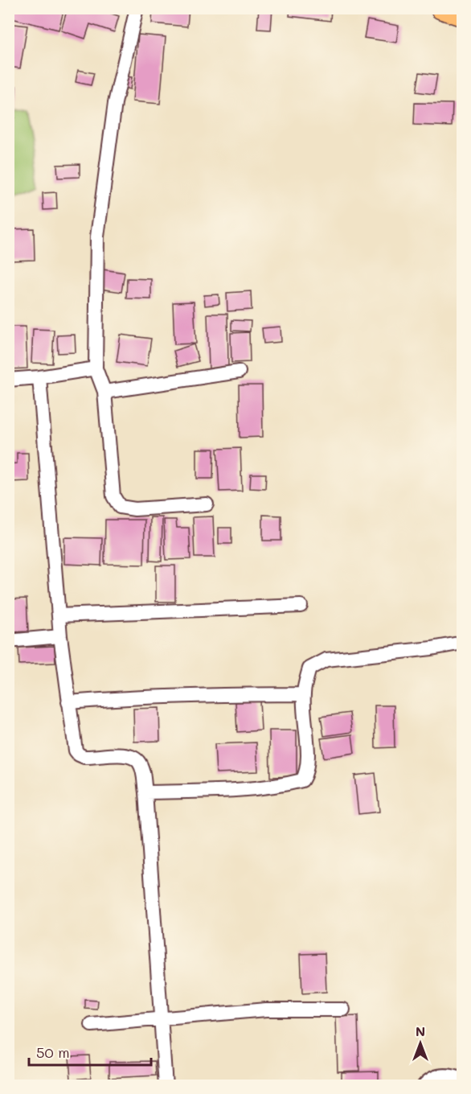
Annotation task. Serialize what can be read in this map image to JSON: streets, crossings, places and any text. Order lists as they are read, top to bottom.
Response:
{
  "scale_bar": "50 m",
  "north": "top"
}
